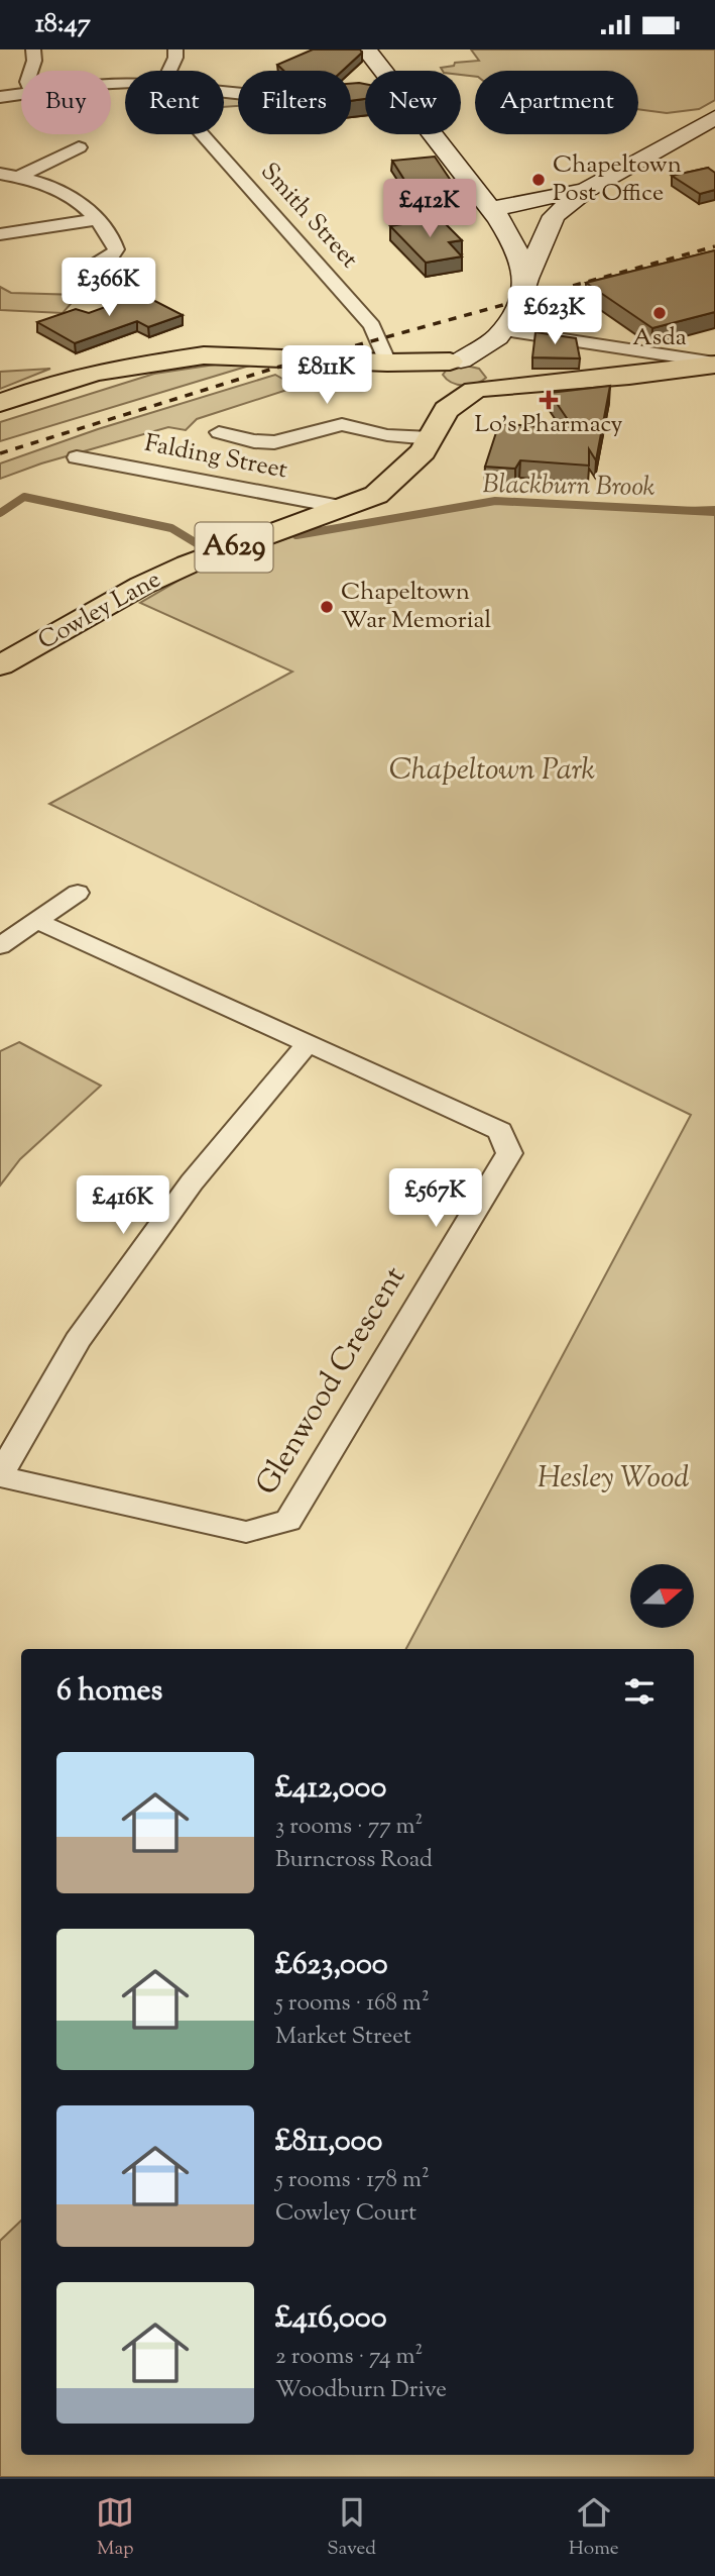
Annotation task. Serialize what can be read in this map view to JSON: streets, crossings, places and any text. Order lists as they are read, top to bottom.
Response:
{
  "streets": {
    "main road": ["A629", "Cowley Lane"],
    "street": ["Smith Street", "Falding Street", "Glenwood Crescent"]
  },
  "crossings": [
    ["Falding Street", "Cowley Lane"]
  ],
  "water": ["Blackburn Brook"],
  "parks": ["Chapeltown Park", "Hesley Wood"],
  "places": {
    "other": ["Chapeltown Post Office", "Asda", "Chapeltown War Memorial"],
    "health": ["Lo's Pharmacy"]
  },
  "north": "right",
  "page": {
    "status": "18:47",
    "chip": [
      "Buy",
      "Rent",
      "Filters",
      "New",
      "Apartment"
    ],
    "price": [
      "£412K",
      "£366K",
      "£623K",
      "£811K",
      "£567K",
      "£416K"
    ],
    "heading": "6 homes",
    "list": [
      {
        "name": "£412,000",
        "note": "3 rooms · 77 m² · Burncross Road"
      },
      {
        "name": "£623,000",
        "note": "5 rooms · 168 m² · Market Street"
      },
      {
        "name": "£811,000",
        "note": "5 rooms · 178 m² · Cowley Court"
      },
      {
        "name": "£416,000",
        "note": "2 rooms · 74 m² · Woodburn Drive"
      }
    ],
    "tabs": ["Map", "Saved", "Home"]
  }
}
